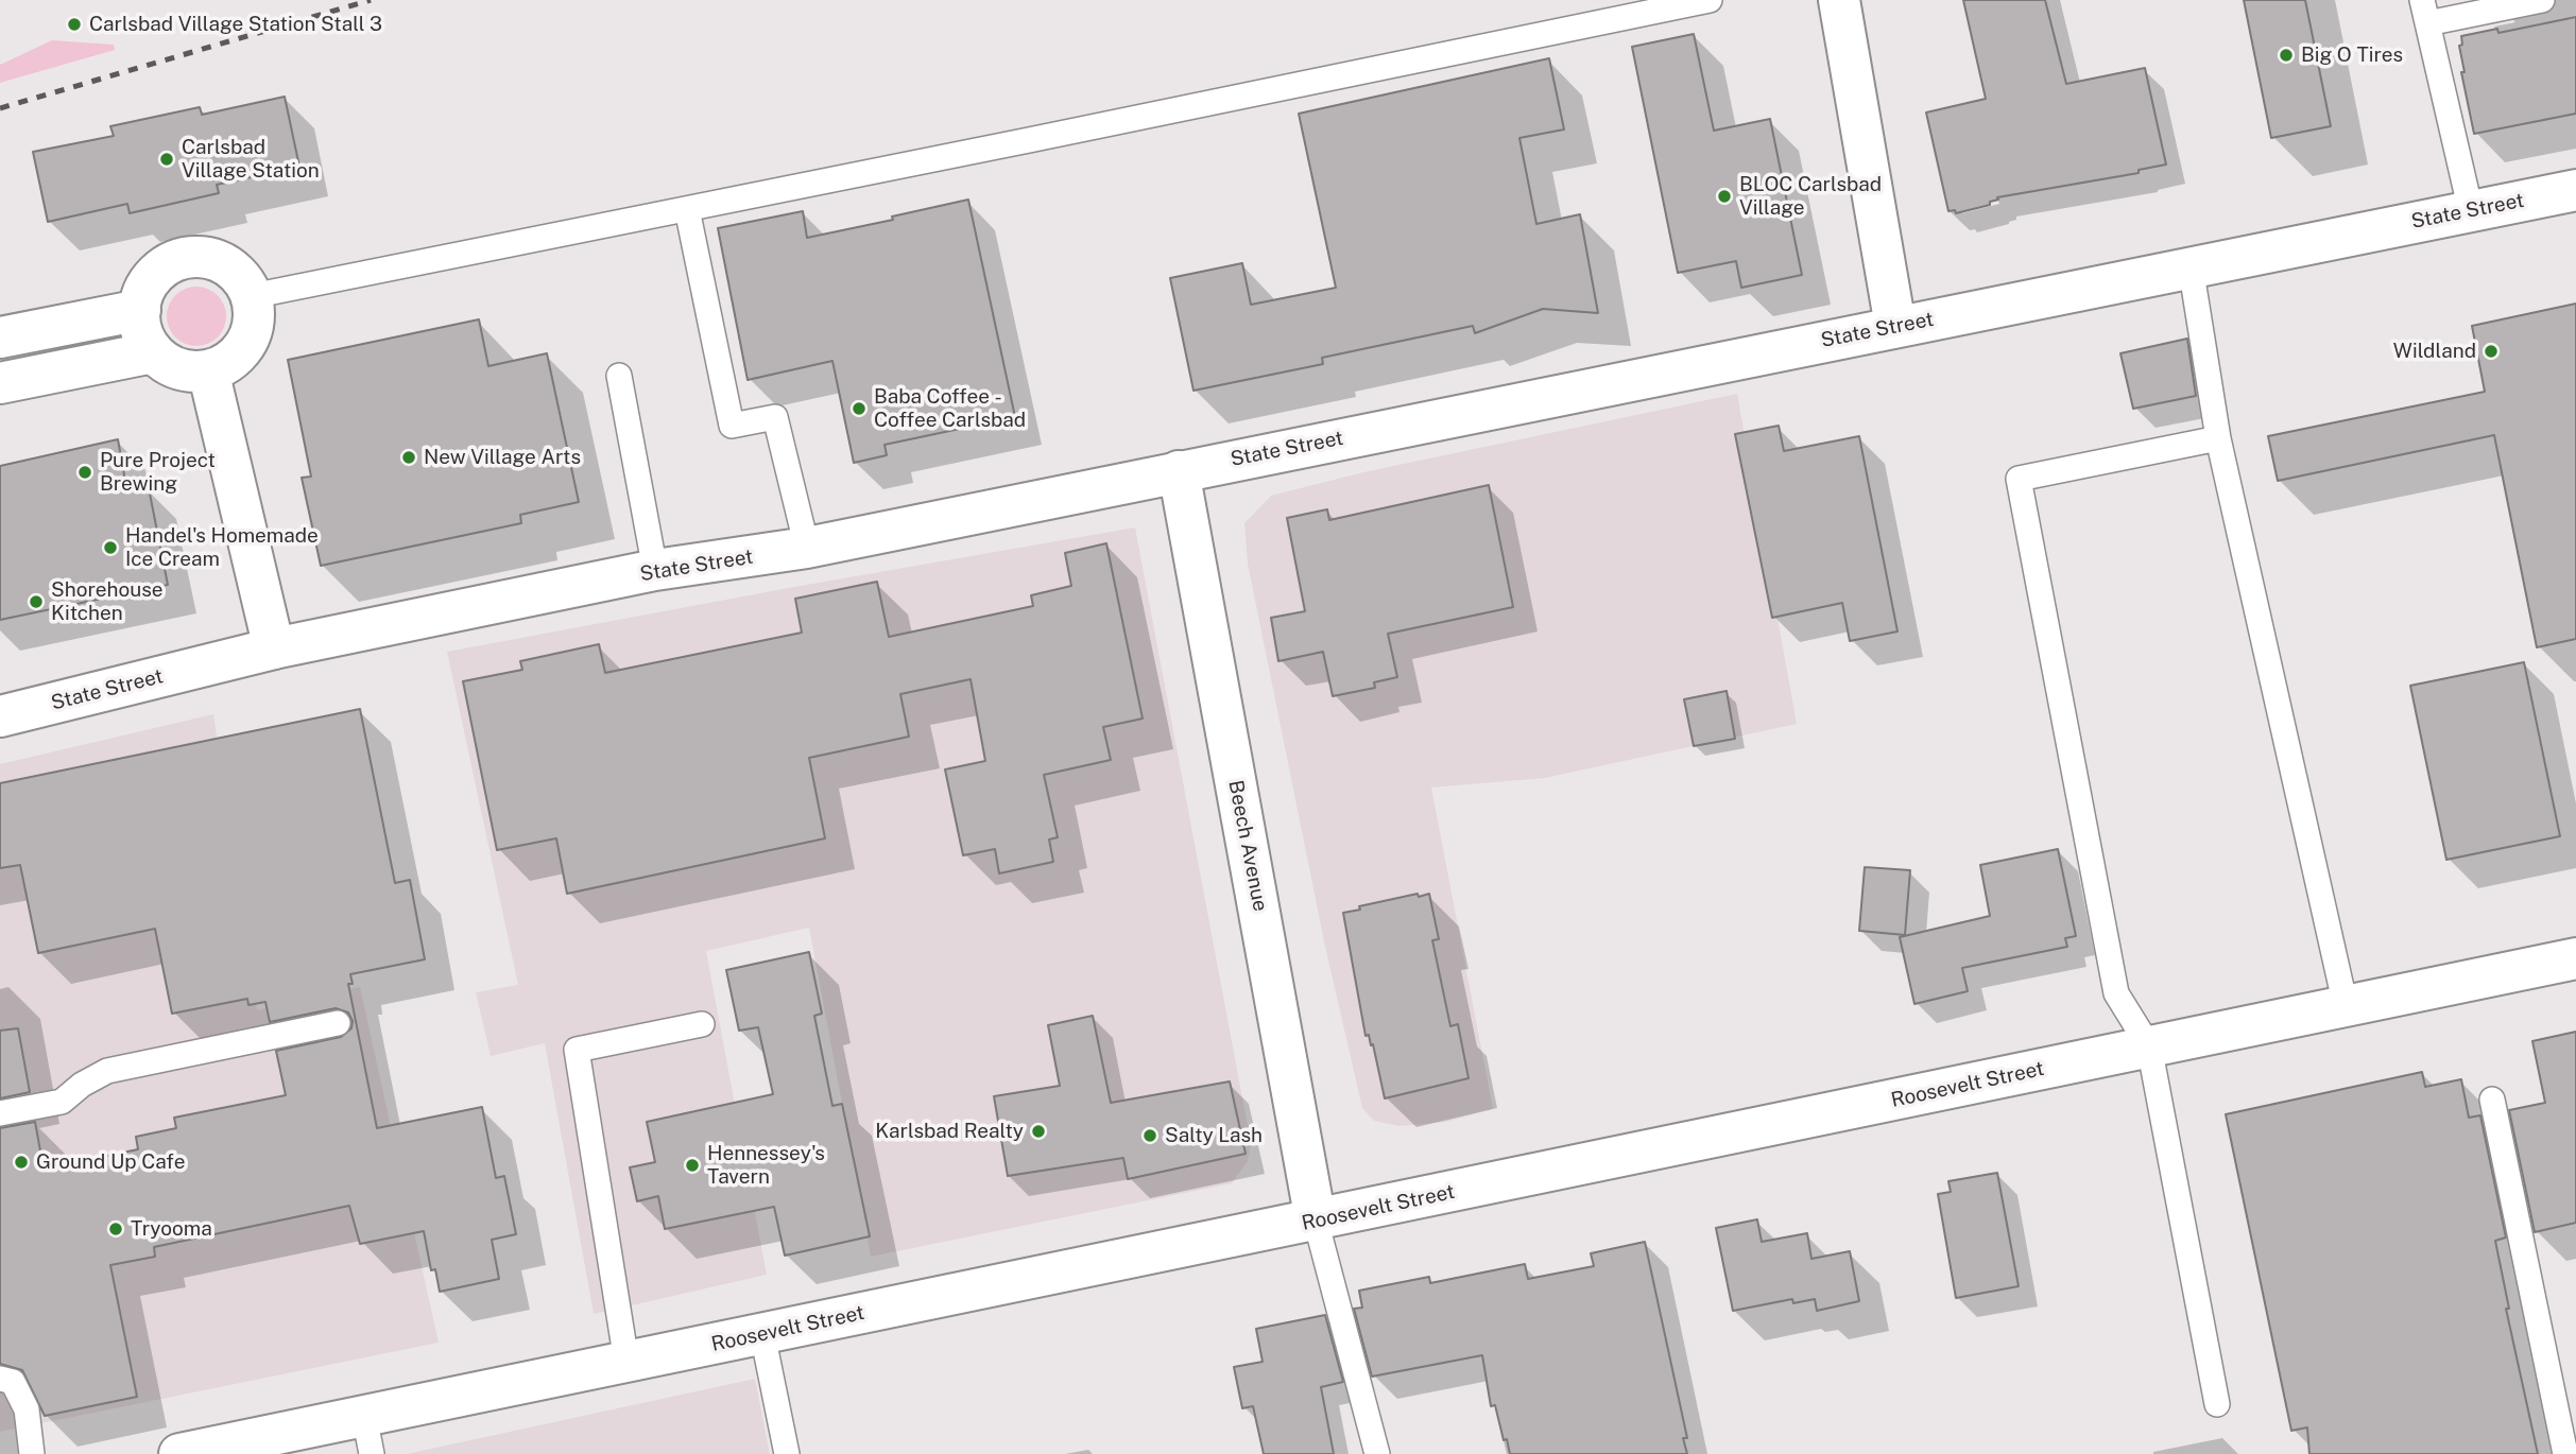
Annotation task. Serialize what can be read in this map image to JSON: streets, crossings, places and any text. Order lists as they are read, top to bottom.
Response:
{
  "streets": {
    "street": ["State Street", "Beech Avenue", "Roosevelt Street"]
  },
  "crossings": [
    ["State Street", "Beech Avenue"],
    ["Beech Avenue", "Roosevelt Street"]
  ],
  "places": [
    "Carlsbad Village Station Stall 3",
    "Big O Tires",
    "Carlsbad Village Station",
    "BLOC Carlsbad Village",
    "Wildland",
    "Baba Coffee - Coffee Carlsbad",
    "New Village Arts",
    "Pure Project Brewing",
    "Handel's Homemade Ice Cream",
    "Shorehouse Kitchen",
    "Karlsbad Realty",
    "Salty Lash",
    "Ground Up Cafe",
    "Hennessey's Tavern",
    "Tryooma"
  ]
}
